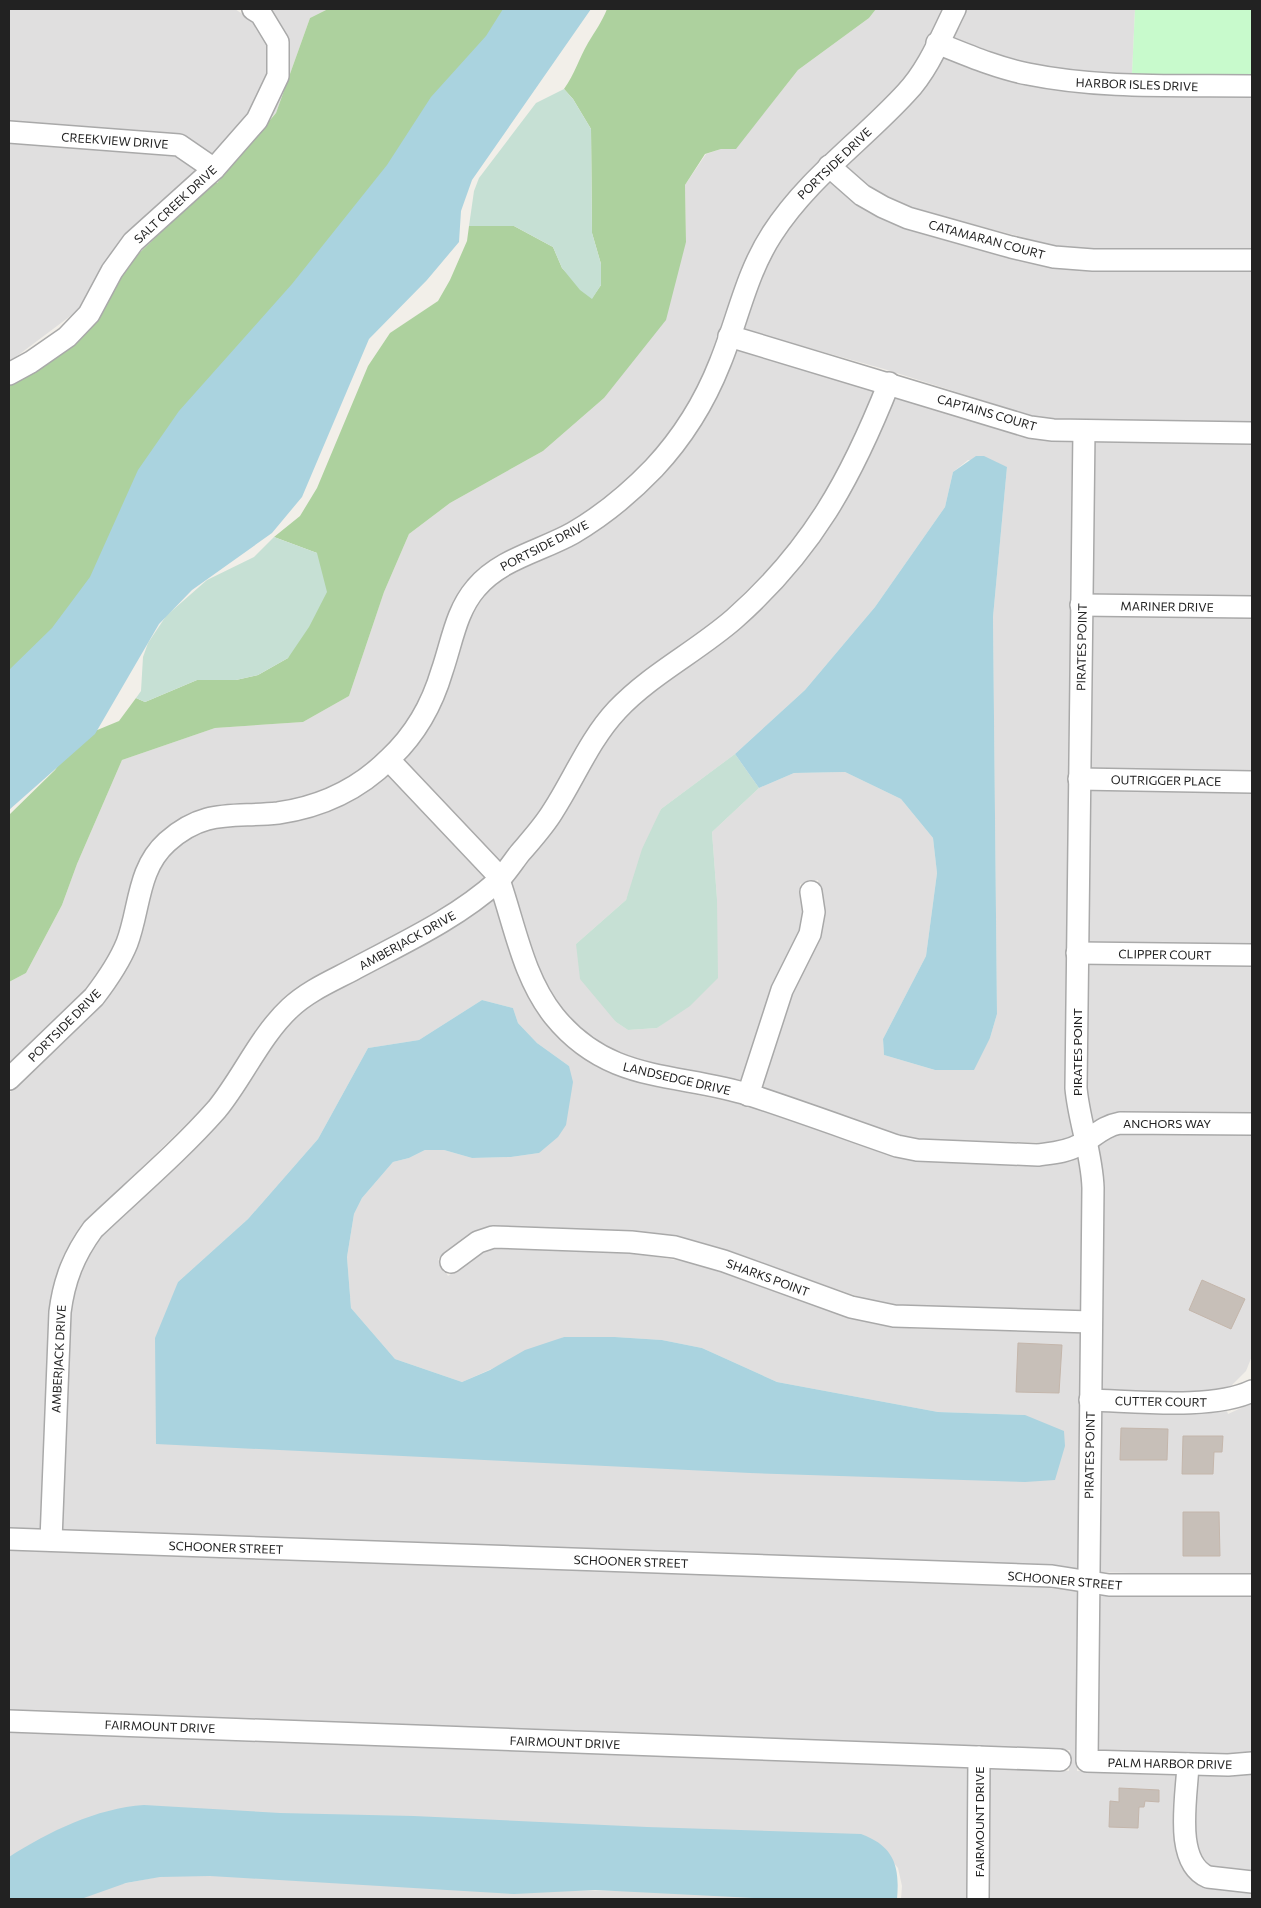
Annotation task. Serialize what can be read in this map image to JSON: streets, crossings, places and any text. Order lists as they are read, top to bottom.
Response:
{
  "streets": {
    "street": [
      "HARBOR ISLES DRIVE",
      "CREEKVIEW DRIVE",
      "PORTSIDE DRIVE",
      "SALT CREEK DRIVE",
      "CATAMARAN COURT",
      "CAPTAINS COURT",
      "MARINER DRIVE",
      "PIRATES POINT",
      "OUTRIGGER PLACE",
      "AMBERJACK DRIVE",
      "CLIPPER COURT",
      "LANDSEDGE DRIVE",
      "ANCHORS WAY",
      "SHARKS POINT",
      "CUTTER COURT",
      "SCHOONER STREET",
      "FAIRMOUNT DRIVE",
      "PALM HARBOR DRIVE"
    ]
  },
  "crossings": [
    ["HARBOR ISLES DRIVE", "PORTSIDE DRIVE"],
    ["CREEKVIEW DRIVE", "SALT CREEK DRIVE"],
    ["PORTSIDE DRIVE", "CATAMARAN COURT"],
    ["PORTSIDE DRIVE", "CAPTAINS COURT"],
    ["PORTSIDE DRIVE", "LANDSEDGE DRIVE"],
    ["CAPTAINS COURT", "PIRATES POINT"],
    ["CAPTAINS COURT", "AMBERJACK DRIVE"],
    ["MARINER DRIVE", "PIRATES POINT"],
    ["PIRATES POINT", "OUTRIGGER PLACE"],
    ["PIRATES POINT", "CLIPPER COURT"],
    ["PIRATES POINT", "LANDSEDGE DRIVE"],
    ["PIRATES POINT", "ANCHORS WAY"],
    ["PIRATES POINT", "SHARKS POINT"],
    ["PIRATES POINT", "CUTTER COURT"],
    ["PIRATES POINT", "SCHOONER STREET"],
    ["PIRATES POINT", "PALM HARBOR DRIVE"],
    ["AMBERJACK DRIVE", "LANDSEDGE DRIVE"],
    ["AMBERJACK DRIVE", "SCHOONER STREET"],
    ["LANDSEDGE DRIVE", "ANCHORS WAY"]
  ]
}
